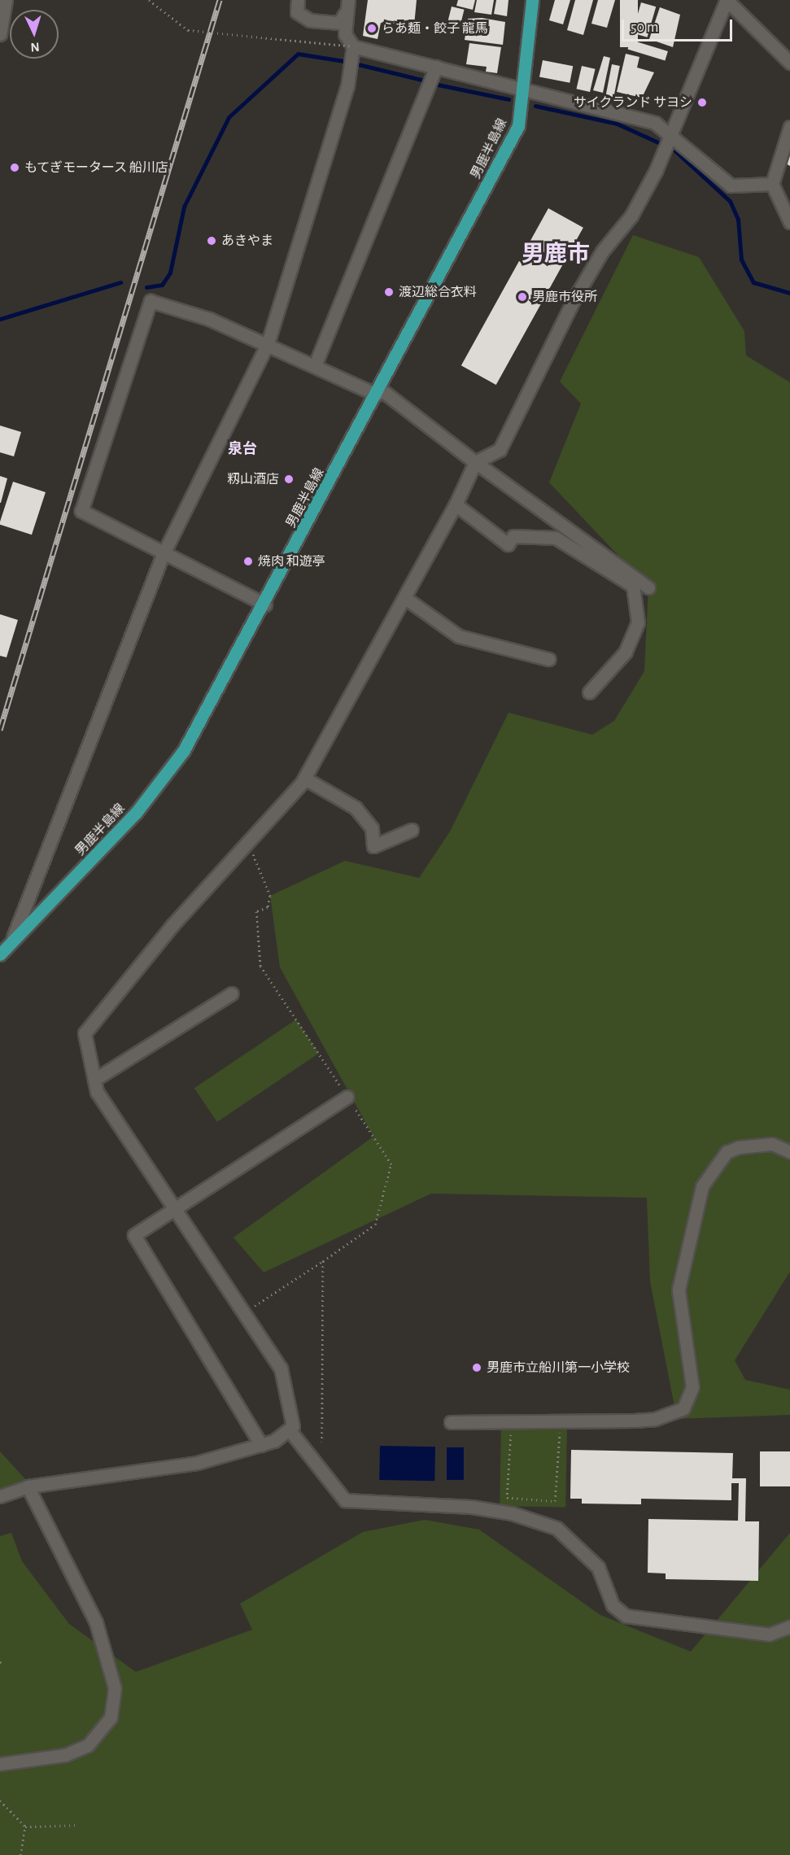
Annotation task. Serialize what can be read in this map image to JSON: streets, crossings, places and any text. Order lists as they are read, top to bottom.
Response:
{
  "streets": {
    "main road": ["男鹿半島線"]
  },
  "districts": ["男鹿市", "泉台"],
  "places": [
    "らあ麺・餃子 龍馬",
    "サイクランド サヨシ",
    "もてぎモータース 船川店",
    "あきやま",
    "渡辺総合衣料",
    "男鹿市役所",
    "籾山酒店",
    "焼肉 和遊亭",
    "男鹿市立船川第一小学校"
  ],
  "scale_bar": "50 m",
  "north": "bottom"
}
